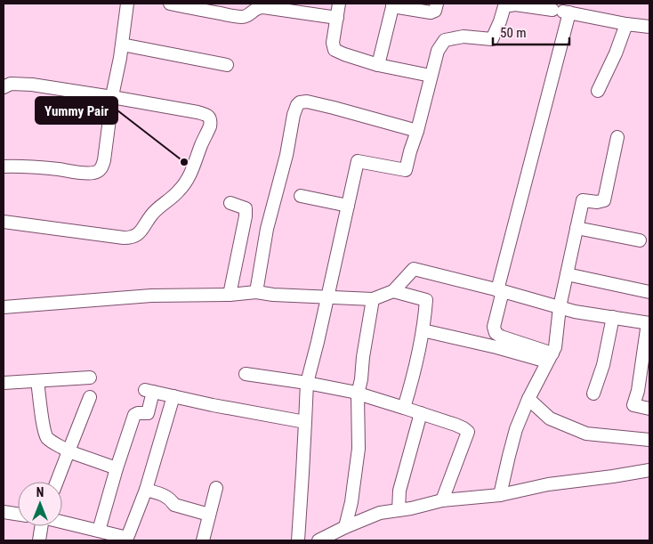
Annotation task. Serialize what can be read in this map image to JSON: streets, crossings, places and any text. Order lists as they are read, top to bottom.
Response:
{
  "places": ["Yummy Pair"],
  "scale_bar": "50 m",
  "north": "top"
}
